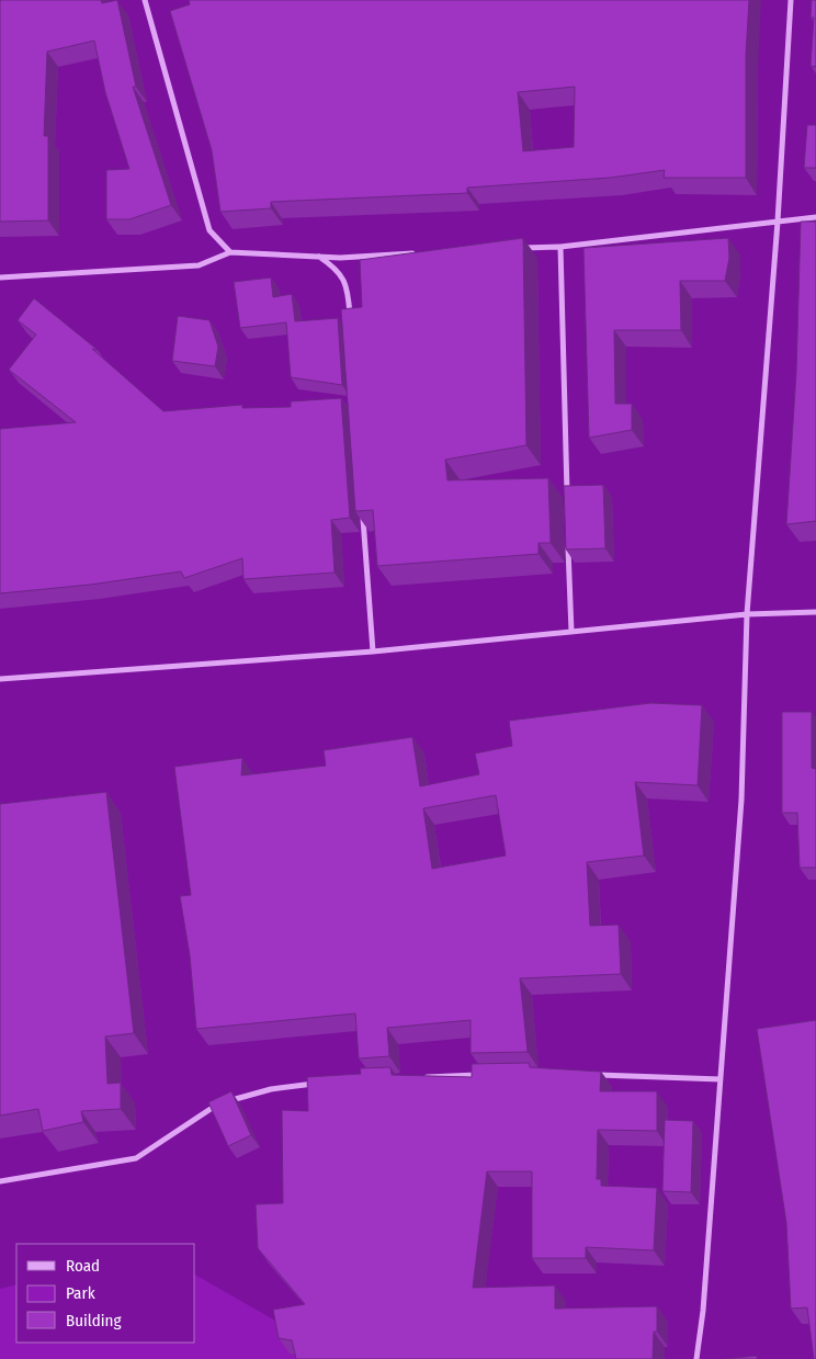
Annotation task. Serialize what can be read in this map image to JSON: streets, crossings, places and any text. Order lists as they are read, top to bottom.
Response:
{
  "legend": ["Road", "Park", "Building"]
}
